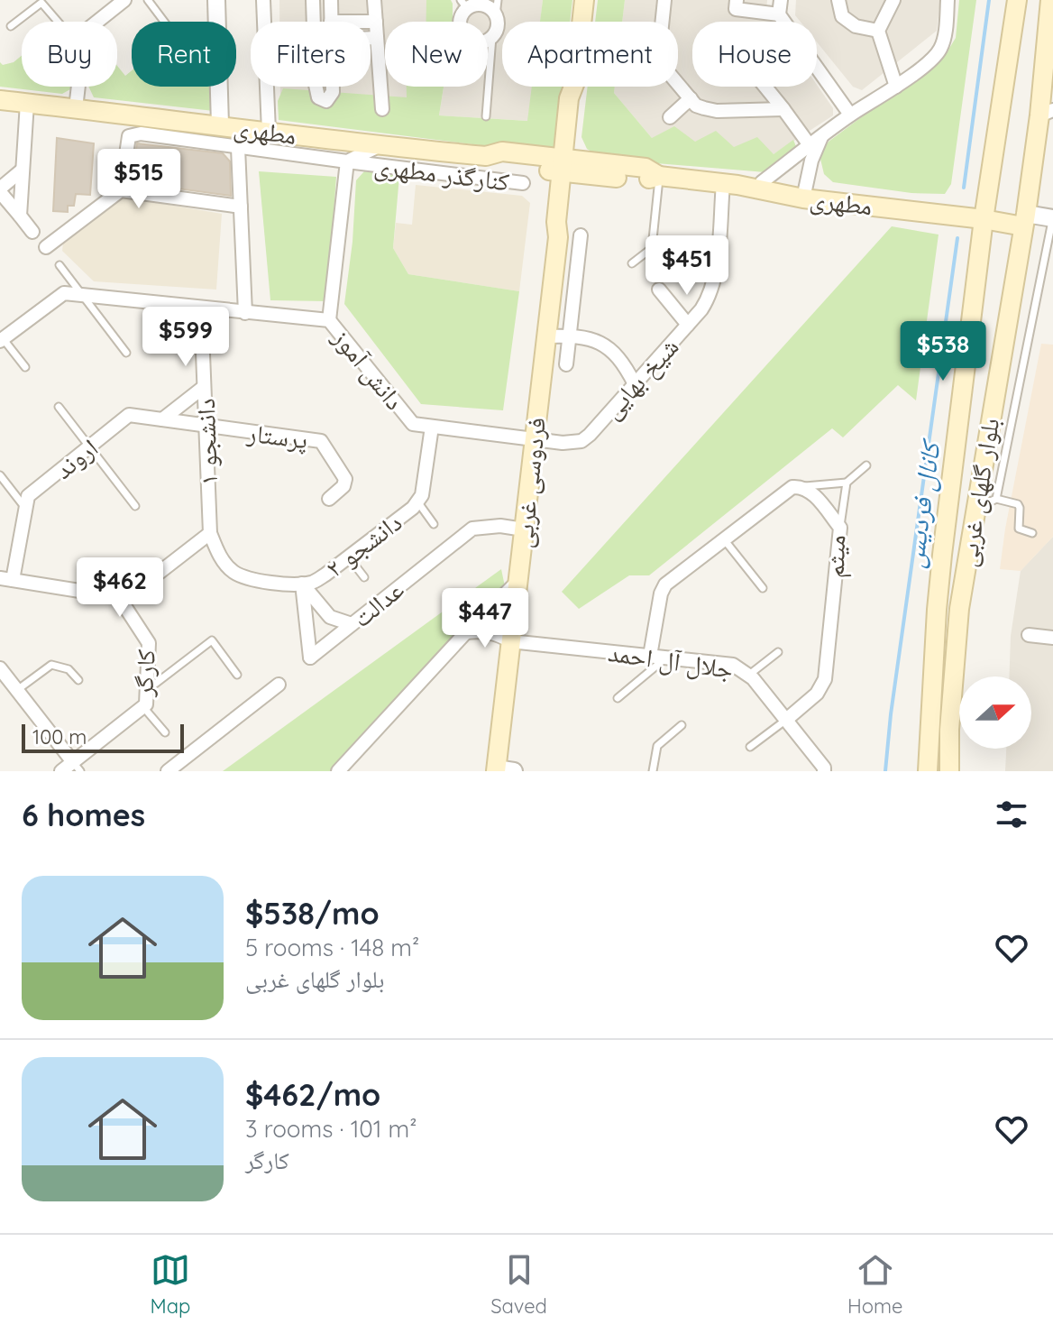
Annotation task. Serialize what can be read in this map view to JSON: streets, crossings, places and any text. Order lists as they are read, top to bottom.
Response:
{
  "streets": {
    "main road": ["مطهری", "فردوسی غربی", "بلوار گلهای غربی"],
    "street": [
      "کنارگذر مطهری",
      "دانش آموز",
      "شیخ بهایی",
      "پرستار",
      "دانشجو ۱",
      "اروند",
      "دانشجو ۲",
      "میثم",
      "عدالت",
      "جلال آل احمد",
      "کارگر"
    ]
  },
  "crossings": [
    ["مطهری", "شیخ بهایی"],
    ["مطهری", "فردوسی غربی"],
    ["مطهری", "بلوار گلهای غربی"],
    ["کنارگذر مطهری", "دانش آموز"],
    ["دانش آموز", "شیخ بهایی"],
    ["دانش آموز", "دانشجو ۱"],
    ["دانش آموز", "فردوسی غربی"],
    ["دانش آموز", "دانشجو ۲"],
    ["شیخ بهایی", "فردوسی غربی"],
    ["پرستار", "دانشجو ۱"],
    ["پرستار", "اروند"],
    ["دانشجو ۱", "اروند"],
    ["دانشجو ۱", "دانشجو ۲"],
    ["اروند", "کارگر"],
    ["فردوسی غربی", "عدالت"],
    ["فردوسی غربی", "جلال آل احمد"],
    ["دانشجو ۲", "عدالت"],
    ["میثم", "جلال آل احمد"]
  ],
  "water": ["کانال فردیس"],
  "scale_bar": "100 m",
  "north": "right",
  "page": {
    "chip": [
      "Buy",
      "Rent",
      "Filters",
      "New",
      "Apartment",
      "House"
    ],
    "price": [
      "$515",
      "$451",
      "$599",
      "$538",
      "$462",
      "$447"
    ],
    "scale": "100 m",
    "heading": "6 homes",
    "list": [
      {
        "name": "$538/mo",
        "note": "5 rooms · 148 m² · بلوار گلهای غربی"
      },
      {
        "name": "$462/mo",
        "note": "3 rooms · 101 m² · کارگر"
      }
    ],
    "tabs": ["Map", "Saved", "Home"]
  }
}
